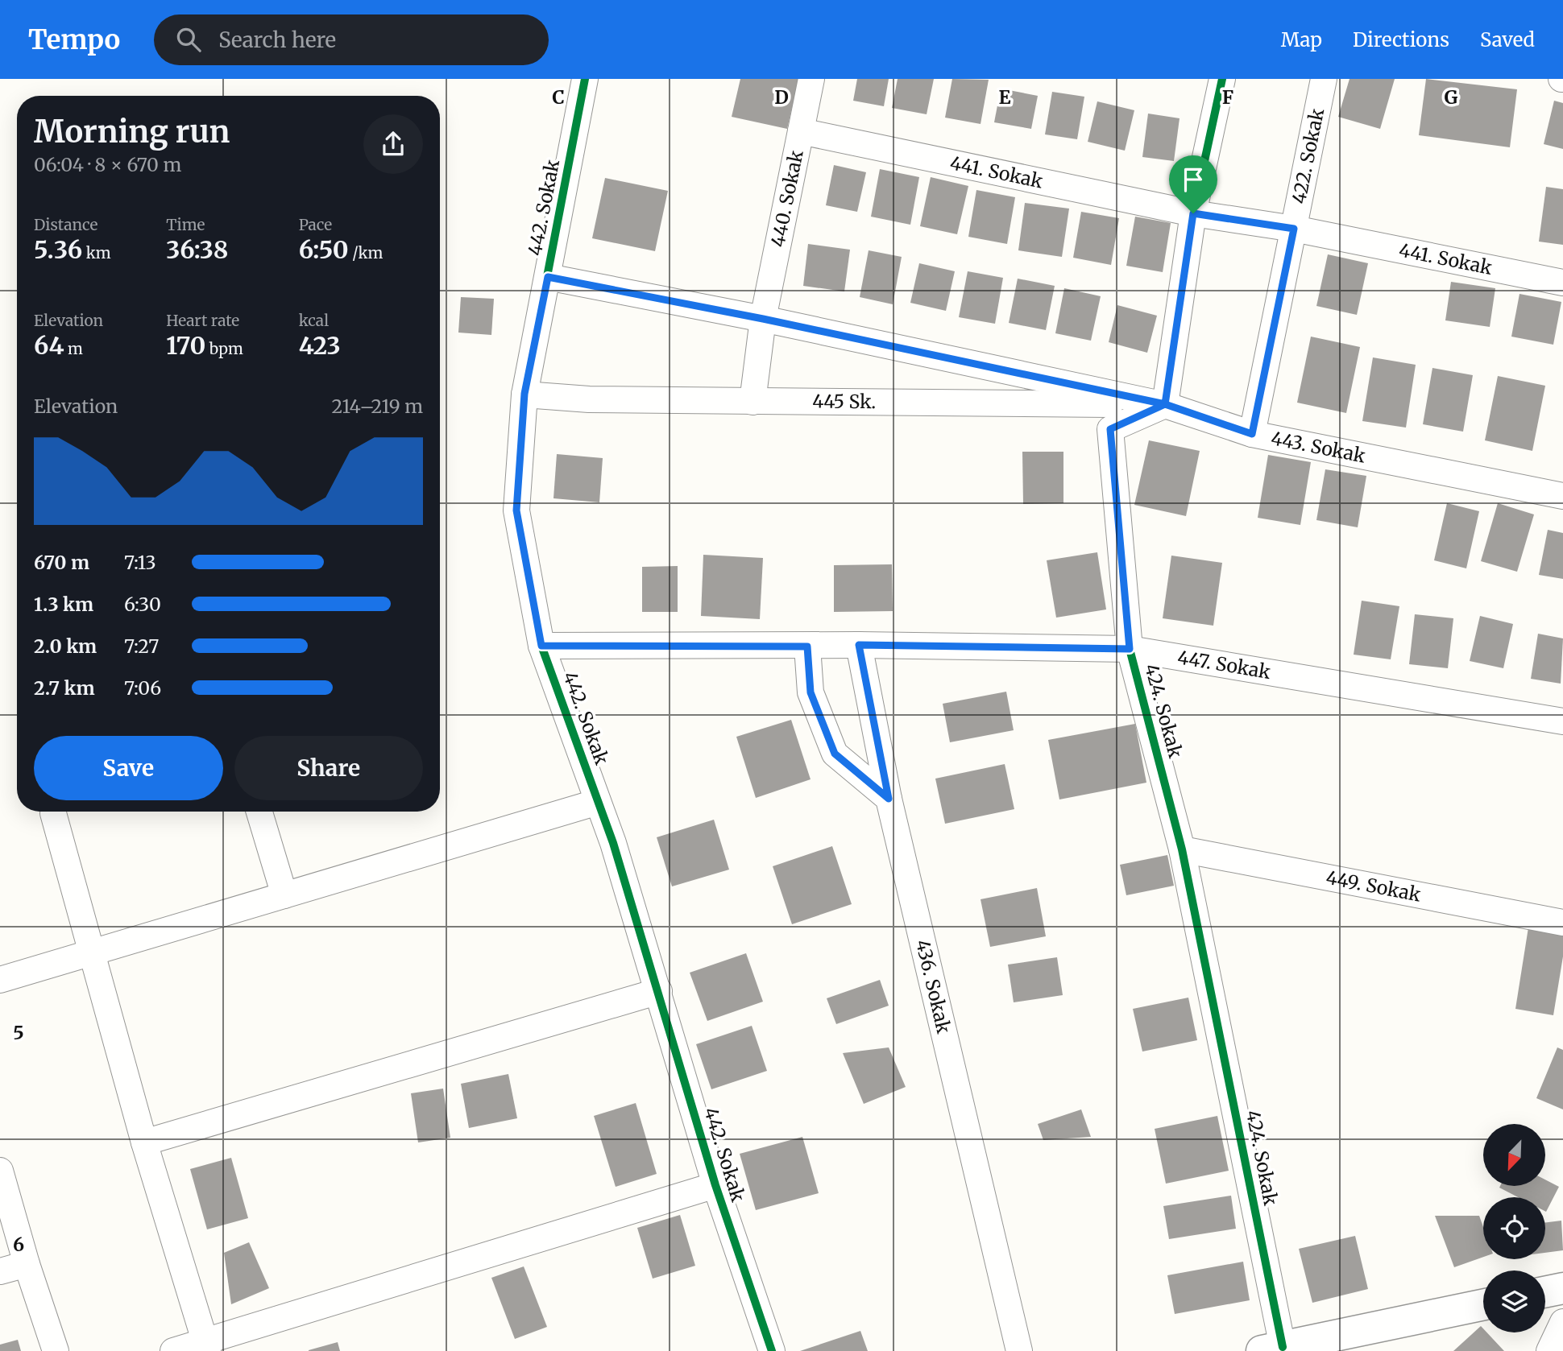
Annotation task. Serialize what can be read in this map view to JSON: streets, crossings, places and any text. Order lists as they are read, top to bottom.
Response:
{
  "streets": {
    "street": [
      "422. Sokak",
      "441. Sokak",
      "440. Sokak",
      "442. Sokak",
      "445 Sk.",
      "443. Sokak",
      "447. Sokak",
      "424. Sokak",
      "449. Sokak",
      "436. Sokak"
    ]
  },
  "crossings": [
    ["422. Sokak", "441. Sokak"],
    ["422. Sokak", "443. Sokak"],
    ["441. Sokak", "440. Sokak"],
    ["440. Sokak", "445 Sk."],
    ["440. Sokak", "443. Sokak"],
    ["442. Sokak", "445 Sk."],
    ["442. Sokak", "443. Sokak"],
    ["442. Sokak", "447. Sokak"],
    ["445 Sk.", "443. Sokak"],
    ["445 Sk.", "424. Sokak"],
    ["443. Sokak", "424. Sokak"],
    ["447. Sokak", "424. Sokak"],
    ["447. Sokak", "436. Sokak"],
    ["424. Sokak", "449. Sokak"]
  ],
  "north": "bottom left",
  "page": {
    "header": "Tempo",
    "search": "Search here",
    "nav": ["Map", "Directions", "Saved"],
    "heading": ["Morning run", "06:04 · 8 × 670 m"],
    "stats": [
      ["Distance", "5.36 km"],
      ["Time", "36:38"],
      ["Pace", "6:50 /km"],
      ["Elevation", "64 m"],
      ["Heart rate", "170 bpm"],
      ["kcal", "423"]
    ],
    "chart": ["Elevation", "214–219 m"],
    "list": [
      {
        "name": "670 m",
        "note": "7:13"
      },
      {
        "name": "1.3 km",
        "note": "6:30"
      },
      {
        "name": "2.0 km",
        "note": "7:27"
      },
      {
        "name": "2.7 km",
        "note": "7:06"
      }
    ],
    "buttons": ["Save", "Share"]
  },
  "grid": {
    "columns": [
      "C",
      "D",
      "E",
      "F",
      "G"
    ],
    "rows": ["5", "6"]
  }
}
